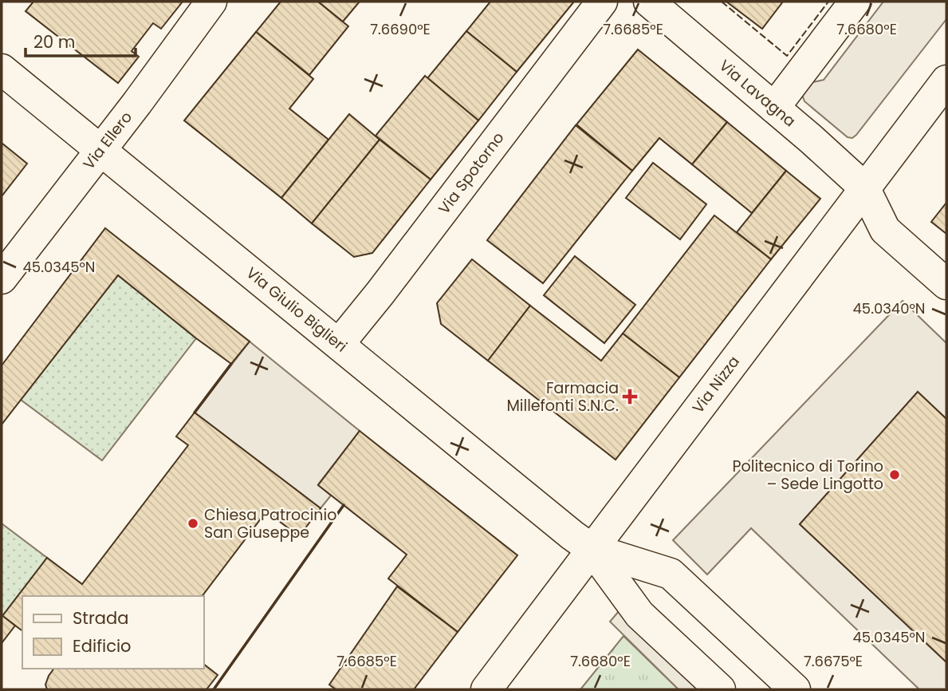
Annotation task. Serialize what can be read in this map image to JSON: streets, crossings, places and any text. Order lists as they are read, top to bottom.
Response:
{
  "streets": {
    "street": [
      "Via Lavagna",
      "Via Ellero",
      "Via Spotorno",
      "Via Giulio Biglieri",
      "Via Nizza"
    ]
  },
  "crossings": [
    ["Via Lavagna", "Via Nizza"],
    ["Via Ellero", "Via Giulio Biglieri"],
    ["Via Spotorno", "Via Giulio Biglieri"],
    ["Via Giulio Biglieri", "Via Nizza"]
  ],
  "places": {
    "health": ["Farmacia Millefonti S.N.C."],
    "other": ["Politecnico di Torino – Sede Lingotto", "Chiesa Patrocinio San Giuseppe"]
  },
  "legend": ["Strada", "Edificio"],
  "scale_bar": "20 m",
  "coordinates": [
    "7.6690°E",
    "7.6685°E",
    "7.6680°E",
    "45.0345°N",
    "45.0340°N",
    "7.6675°E"
  ]
}
